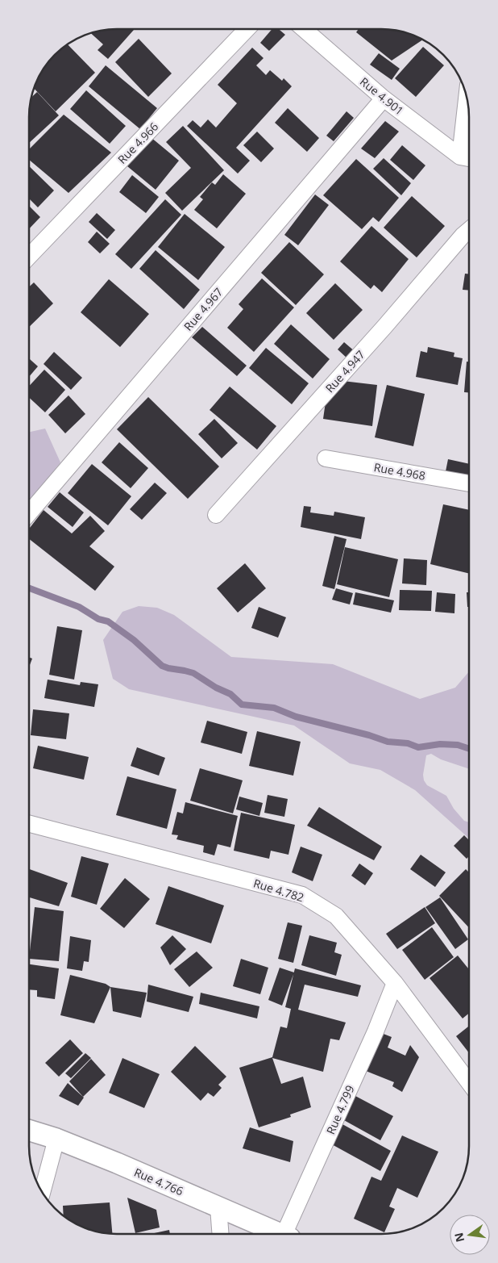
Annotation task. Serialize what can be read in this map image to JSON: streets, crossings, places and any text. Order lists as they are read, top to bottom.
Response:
{
  "streets": {
    "street": [
      "Rue 4.901",
      "Rue 4.966",
      "Rue 4.967",
      "Rue 4.947",
      "Rue 4.968",
      "Rue 4.782",
      "Rue 4.799",
      "Rue 4.766"
    ]
  },
  "crossings": [
    ["Rue 4.901", "Rue 4.967"],
    ["Rue 4.782", "Rue 4.799"]
  ],
  "north": "left"
}
